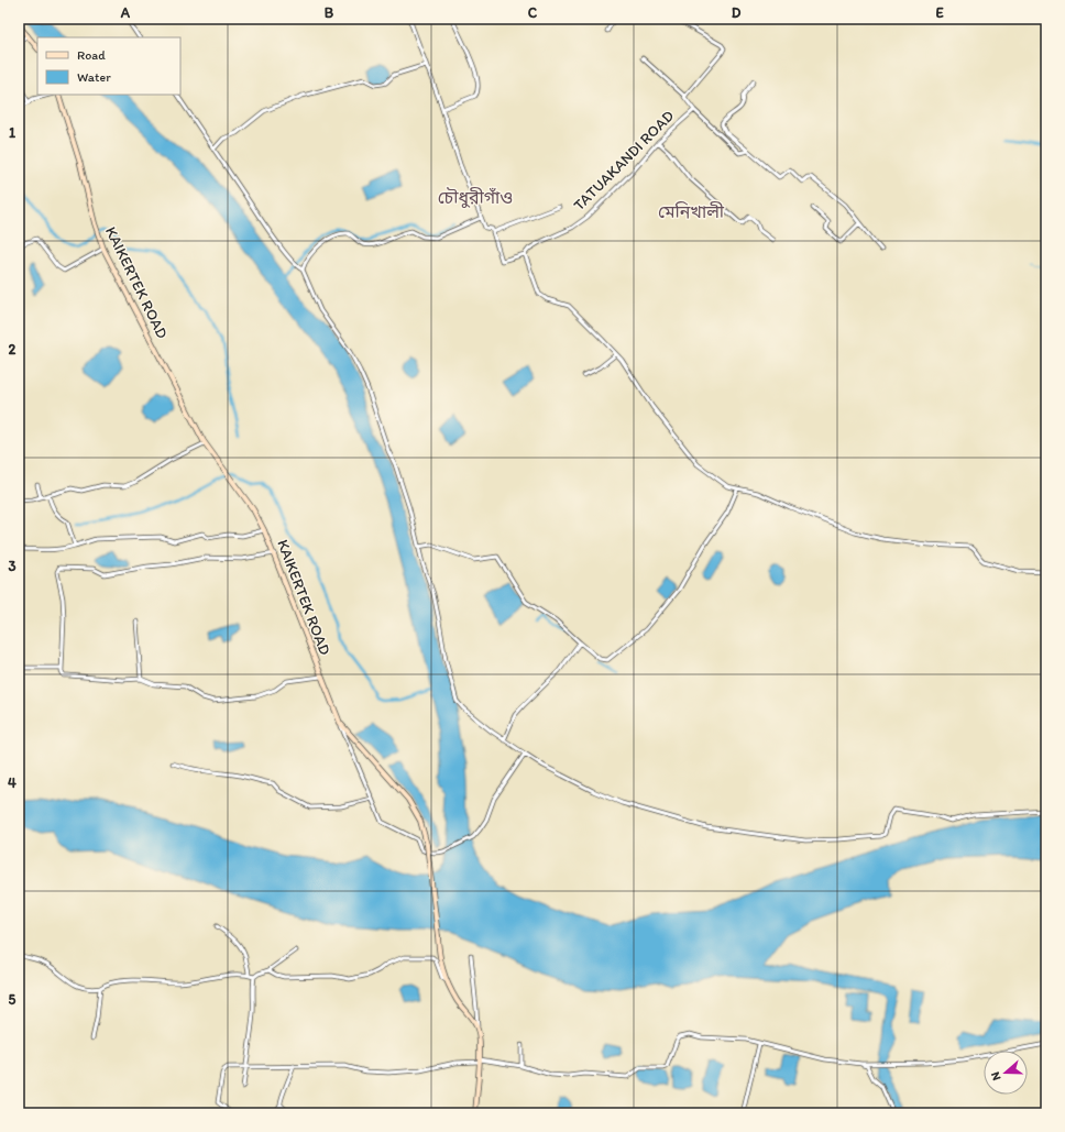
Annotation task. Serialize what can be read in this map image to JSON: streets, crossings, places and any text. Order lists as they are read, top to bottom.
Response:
{
  "streets": {
    "main road": ["KAIKERTEK ROAD"],
    "street": ["TATUAKANDI ROAD"]
  },
  "districts": ["চৌধুরীগাঁও", "মেনিখালী"],
  "legend": ["Road", "Water"],
  "north": "left",
  "grid": {
    "columns": [
      "A",
      "B",
      "C",
      "D",
      "E"
    ],
    "rows": [
      "1",
      "2",
      "3",
      "4",
      "5"
    ]
  }
}
